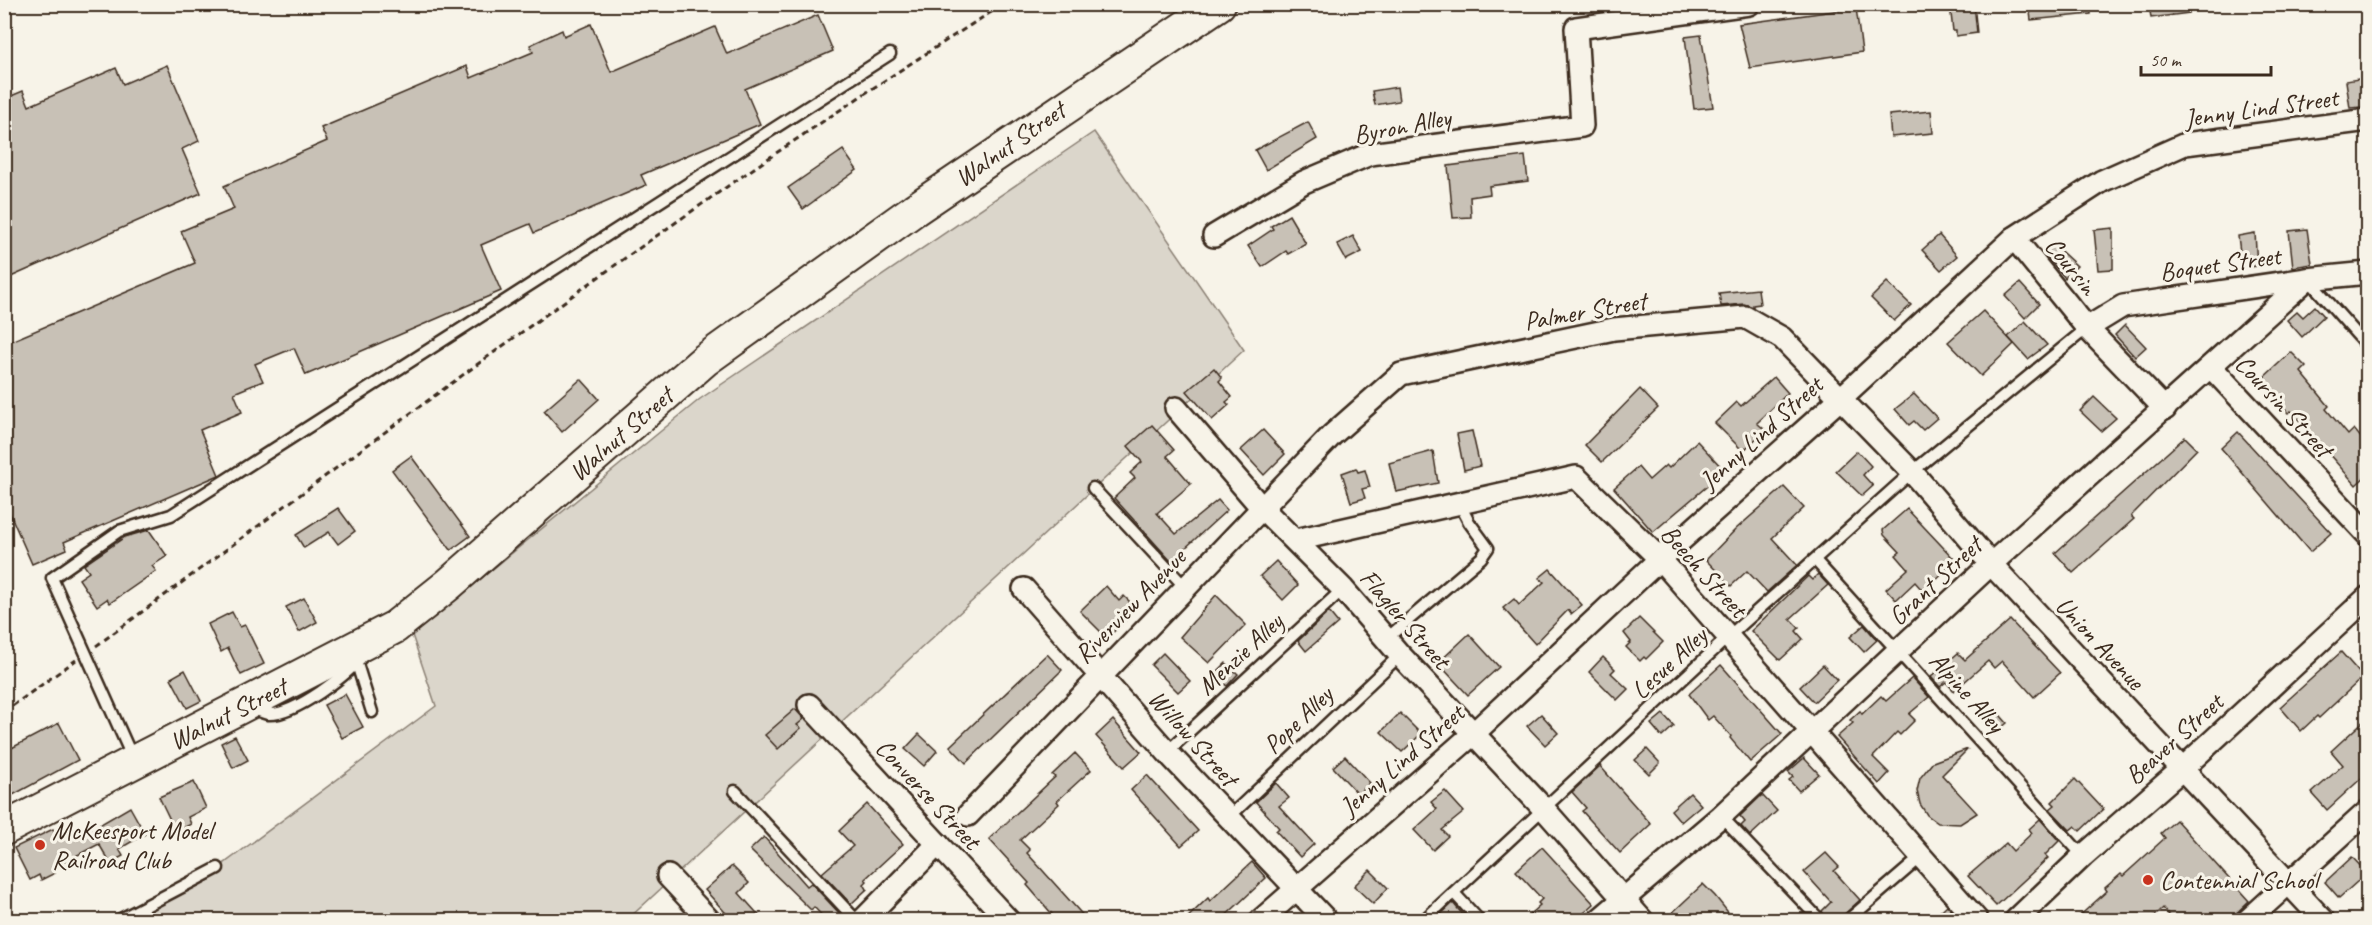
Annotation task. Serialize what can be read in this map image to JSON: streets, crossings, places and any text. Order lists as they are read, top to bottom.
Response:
{
  "streets": {
    "main road": ["Walnut Street"],
    "street": [
      "Jenny Lind Street",
      "Byron Alley",
      "Boquet Street",
      "Coursin",
      "Palmer Street",
      "Coursin Street",
      "Beech Street",
      "Grant Street",
      "Riverview Avenue",
      "Flagler Street",
      "Union Avenue",
      "Willow Street",
      "Beaver Street",
      "Converse Street"
    ],
    "lane": [
      "Menzie Alley",
      "Lesue Alley",
      "Alpine Alley",
      "Pope Alley"
    ]
  },
  "crossings": [
    ["Jenny Lind Street", "Coursin"],
    ["Jenny Lind Street", "Palmer Street"],
    ["Jenny Lind Street", "Beech Street"],
    ["Jenny Lind Street", "Flagler Street"],
    ["Jenny Lind Street", "Union Avenue"],
    ["Jenny Lind Street", "Willow Street"],
    ["Boquet Street", "Coursin"],
    ["Boquet Street", "Grant Street"],
    ["Boquet Street", "Lesue Alley"],
    ["Coursin", "Lesue Alley"],
    ["Palmer Street", "Riverview Avenue"],
    ["Palmer Street", "Union Avenue"],
    ["Coursin Street", "Grant Street"],
    ["Beech Street", "Grant Street"],
    ["Beech Street", "Flagler Street"],
    ["Beech Street", "Lesue Alley"],
    ["Grant Street", "Flagler Street"],
    ["Grant Street", "Union Avenue"],
    ["Grant Street", "Alpine Alley"],
    ["Riverview Avenue", "Flagler Street"],
    ["Riverview Avenue", "Willow Street"],
    ["Flagler Street", "Menzie Alley"],
    ["Flagler Street", "Lesue Alley"],
    ["Flagler Street", "Pope Alley"],
    ["Union Avenue", "Lesue Alley"],
    ["Union Avenue", "Beaver Street"],
    ["Menzie Alley", "Willow Street"],
    ["Lesue Alley", "Alpine Alley"],
    ["Alpine Alley", "Beaver Street"],
    ["Pope Alley", "Willow Street"]
  ],
  "places": ["McKeesport Model Railroad Club", "Contennial School"],
  "scale_bar": "50 m"
}
